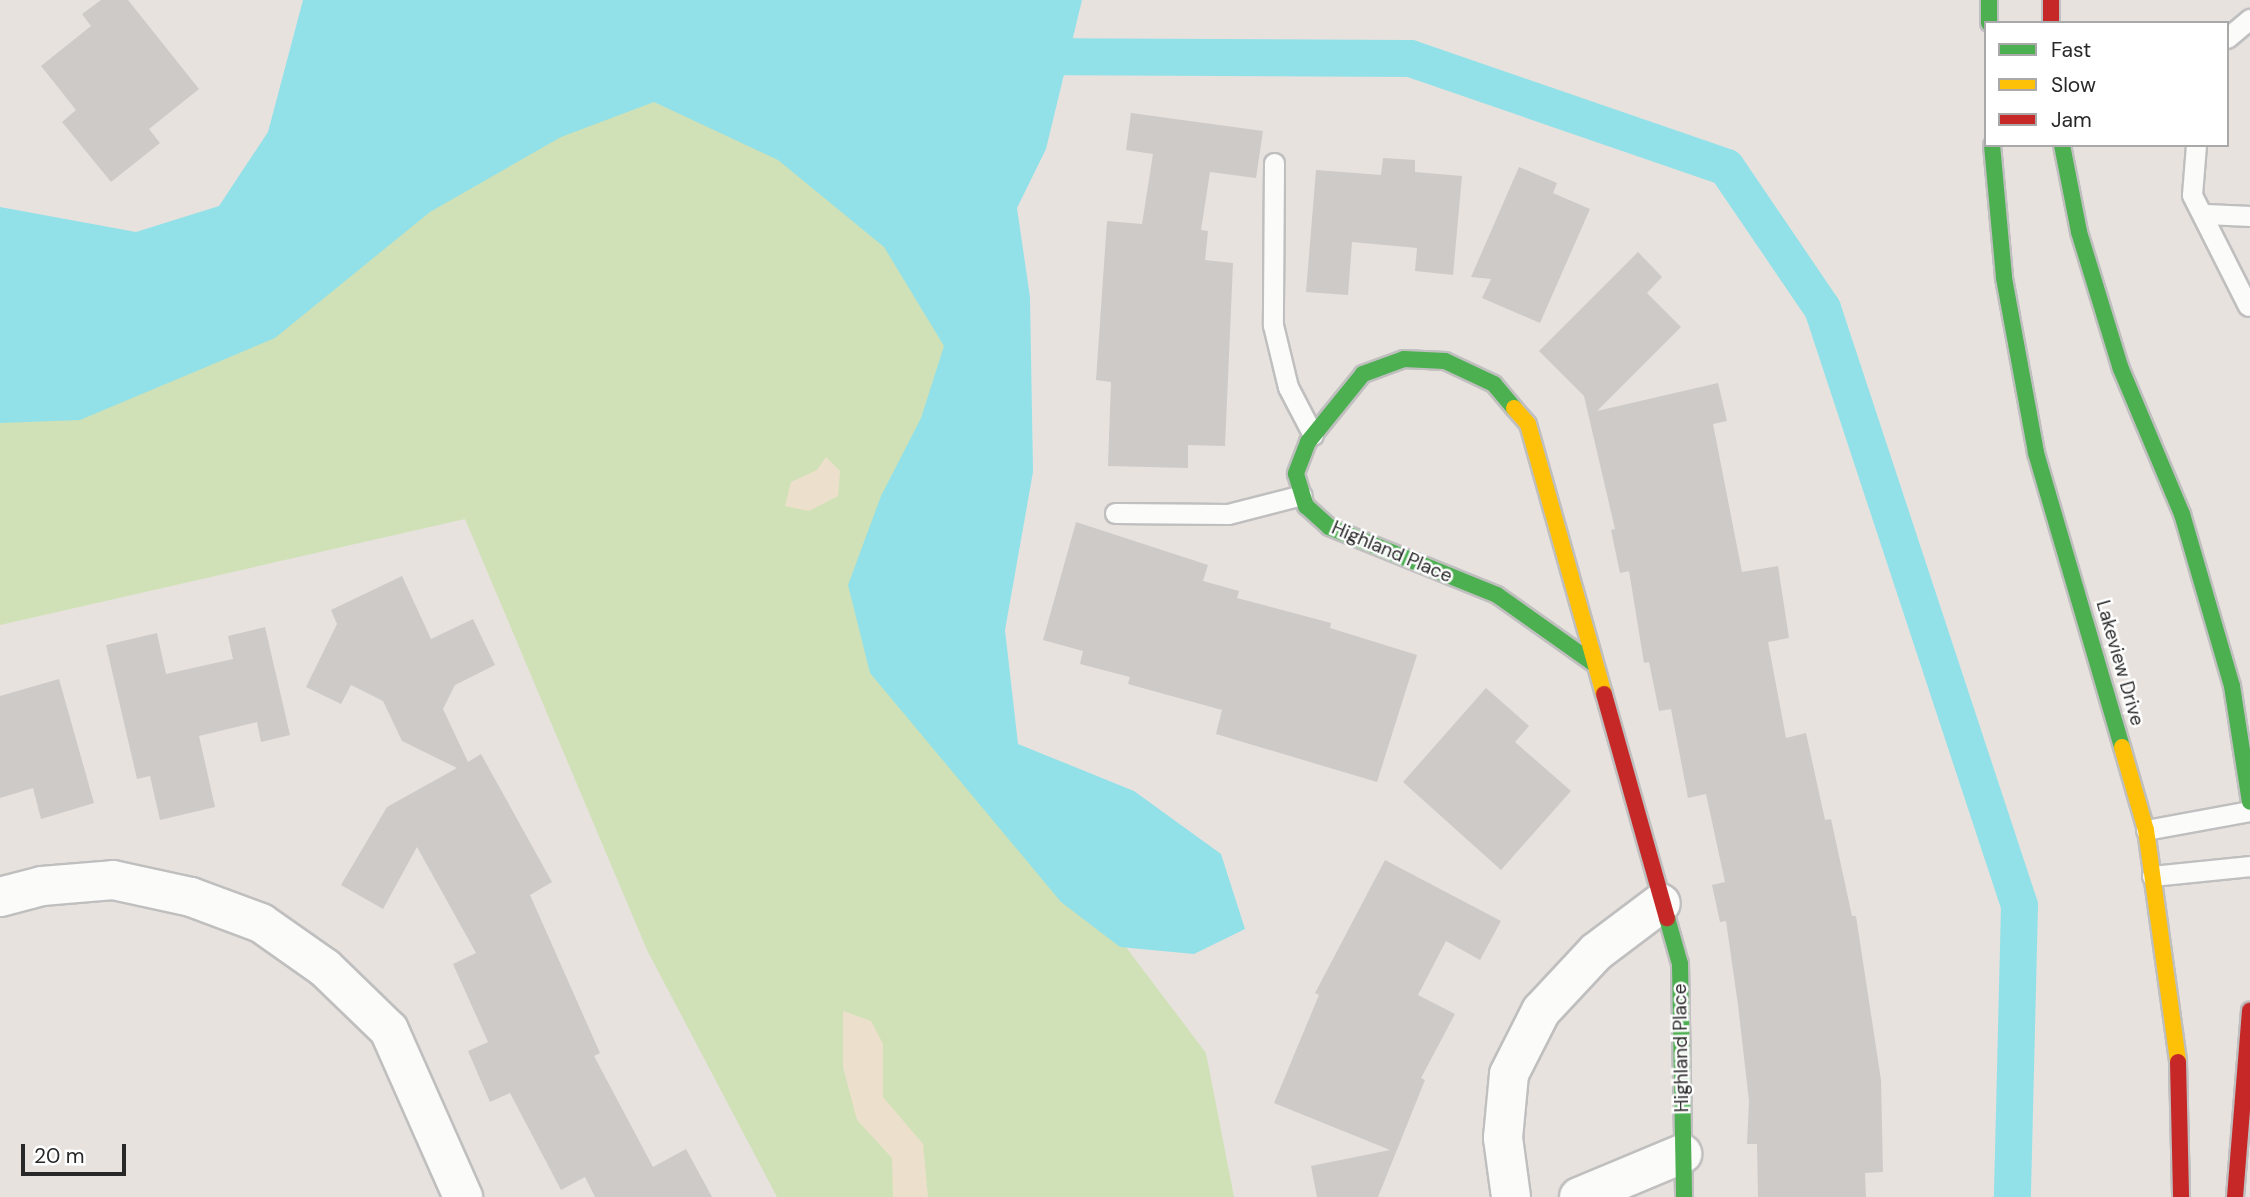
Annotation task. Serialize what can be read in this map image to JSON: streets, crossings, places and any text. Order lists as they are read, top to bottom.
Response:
{
  "streets": {
    "street": ["Highland Place", "Lakeview Drive"]
  },
  "legend": ["Fast", "Slow", "Jam"],
  "scale_bar": "20 m"
}
